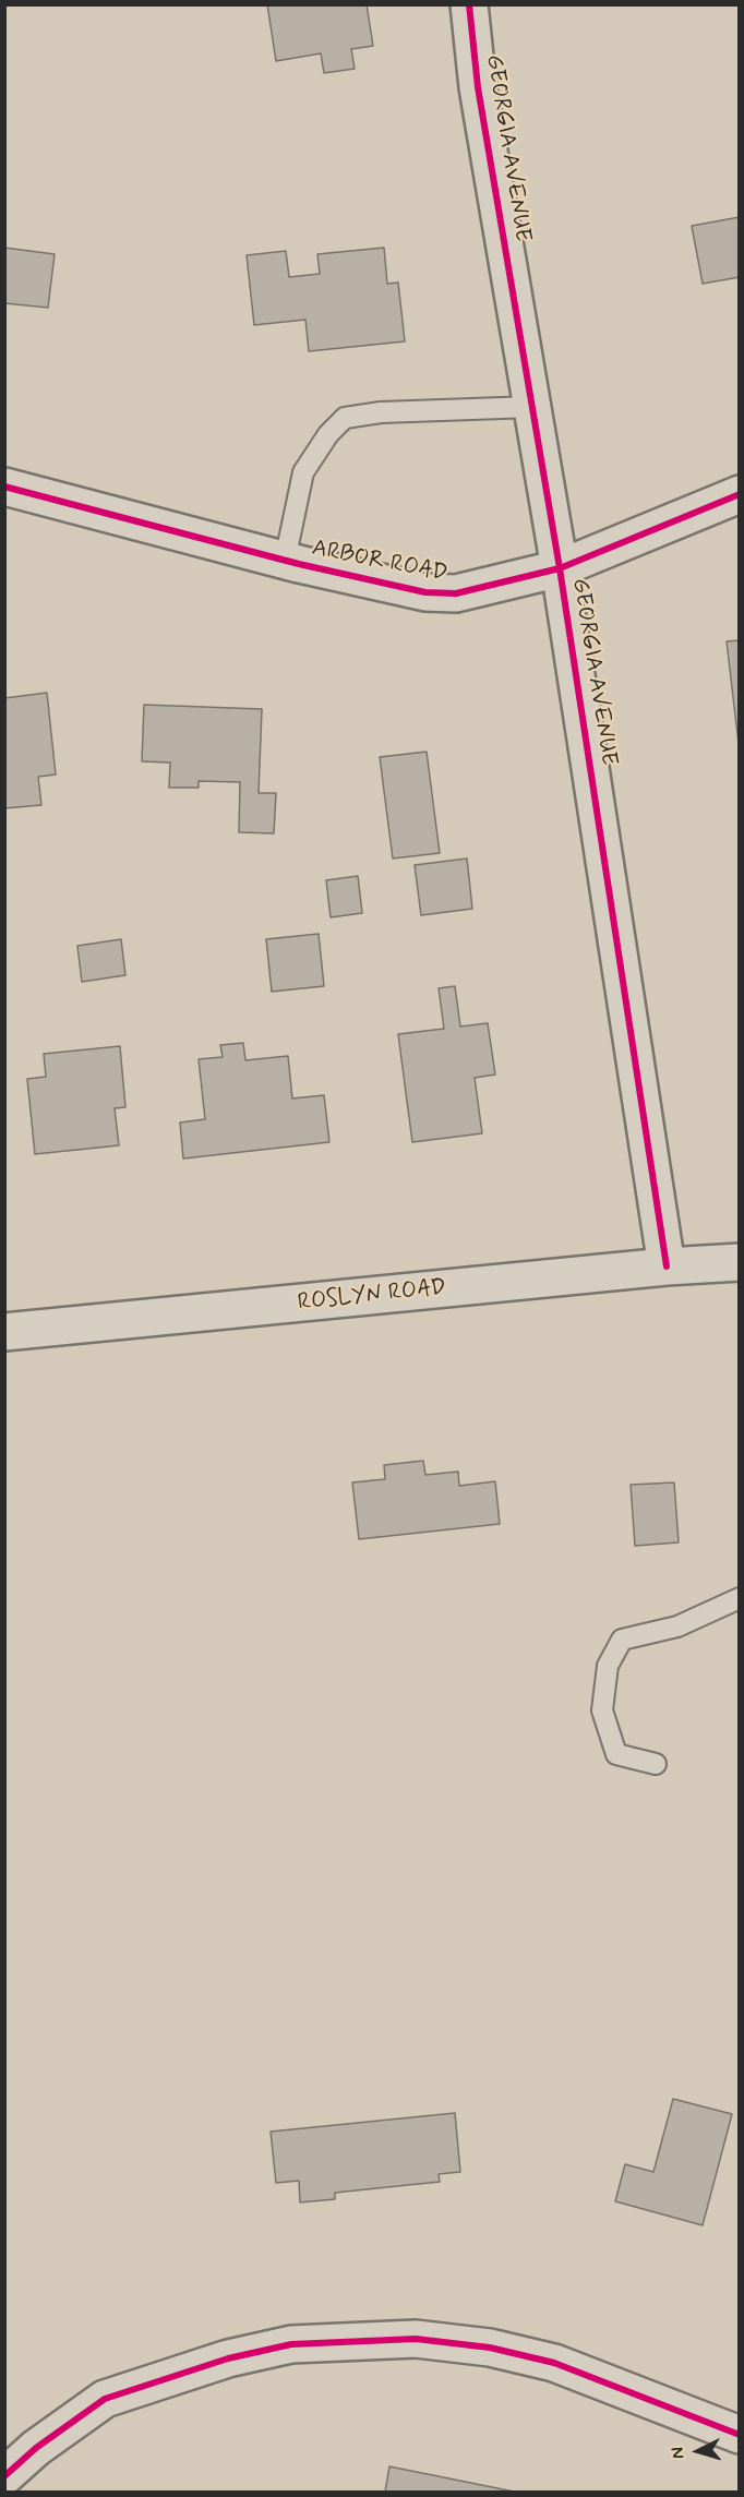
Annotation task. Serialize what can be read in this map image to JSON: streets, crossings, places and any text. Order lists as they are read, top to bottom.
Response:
{
  "streets": {
    "street": ["GEORGIA AVENUE", "ARBOR ROAD", "ROSLYN ROAD"]
  },
  "crossings": [
    ["GEORGIA AVENUE", "ARBOR ROAD"],
    ["GEORGIA AVENUE", "ROSLYN ROAD"]
  ],
  "north": "left"
}
